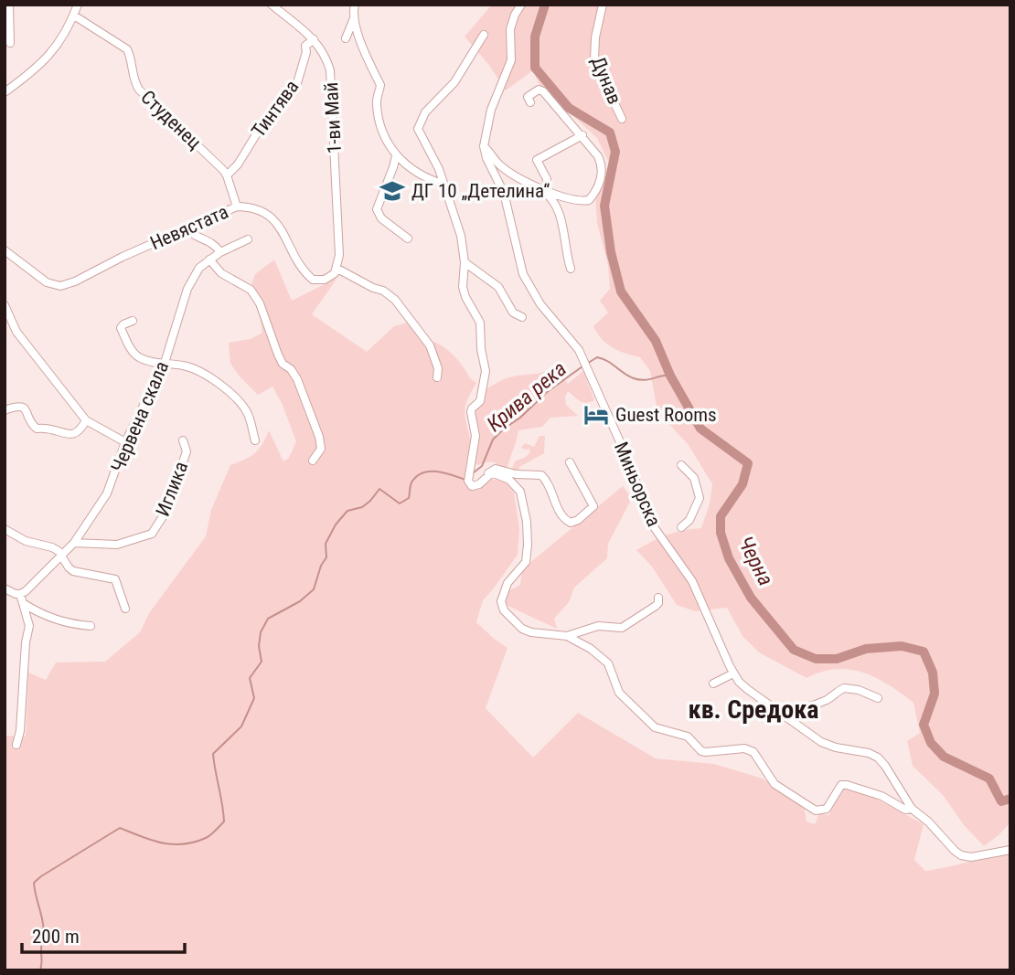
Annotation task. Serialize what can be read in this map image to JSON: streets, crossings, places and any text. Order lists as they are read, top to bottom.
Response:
{
  "streets": {
    "street": [
      "Дунав",
      "Тинтява",
      "1-ви Май",
      "Студенец",
      "Невястата",
      "Червена скала",
      "Миньорска",
      "Иглика"
    ]
  },
  "crossings": [
    ["Тинтява", "1-ви Май"],
    ["Тинтява", "Студенец"],
    ["1-ви Май", "Невястата"],
    ["Студенец", "Невястата"],
    ["Червена скала", "Иглика"]
  ],
  "districts": ["кв. Средока"],
  "water": ["Крива река", "Черна"],
  "places": {
    "school or university": ["ДГ 10 „Детелина“"],
    "hotel": ["Guest Rooms"]
  },
  "scale_bar": "200 m"
}
